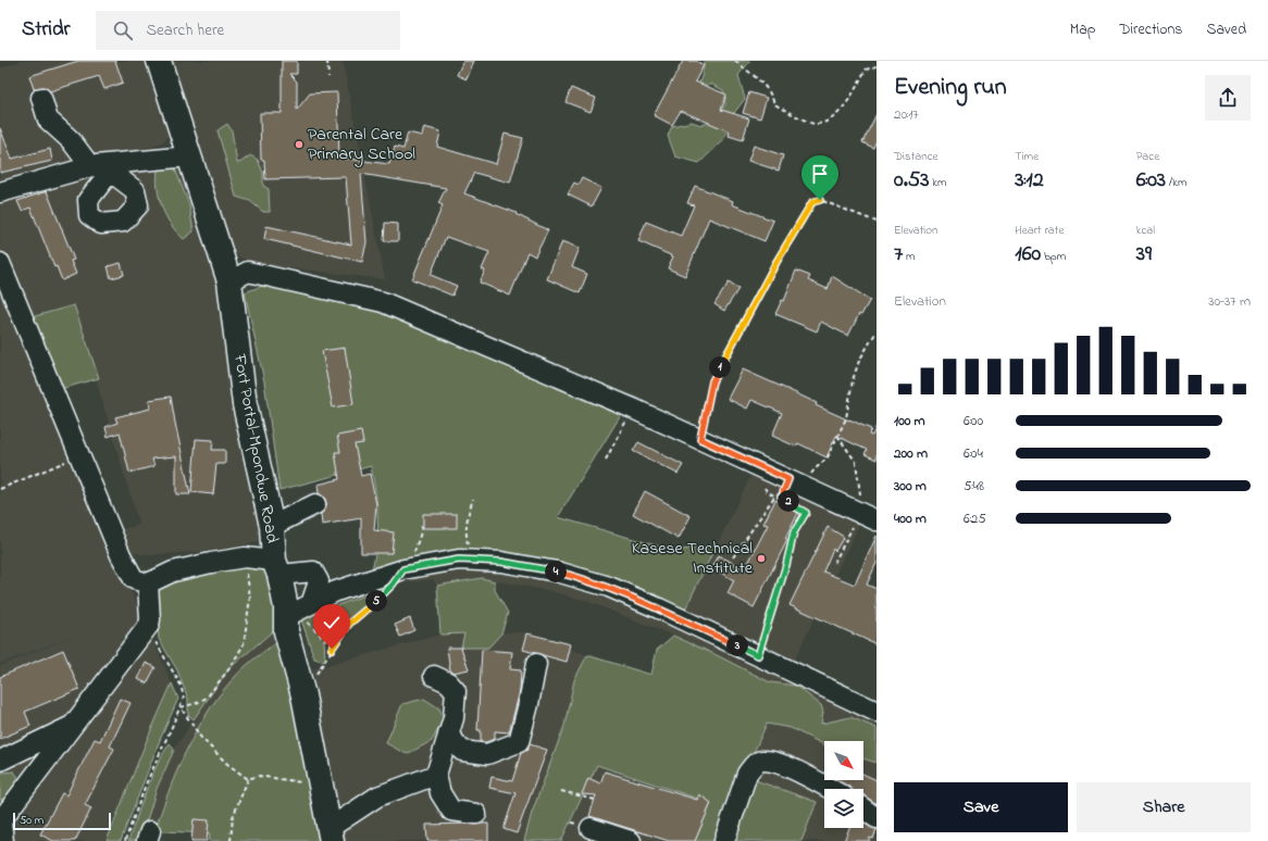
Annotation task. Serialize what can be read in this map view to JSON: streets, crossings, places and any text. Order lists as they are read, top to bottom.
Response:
{
  "streets": {
    "highway": ["Fort Portal-Mpondwe Road"]
  },
  "places": ["Parental Care Primary School", "Kasese Technical Institute"],
  "scale_bar": "50 m",
  "north": "bottom right",
  "page": {
    "header": "Stridr",
    "search": "Search here",
    "nav": ["Map", "Directions", "Saved"],
    "heading": ["Evening run", "20:17"],
    "stats": [
      ["Distance", "0.53 km"],
      ["Time", "3:12"],
      ["Pace", "6:03 /km"],
      ["Elevation", "7 m"],
      ["Heart rate", "160 bpm"],
      ["kcal", "39"]
    ],
    "chart": ["Elevation", "30–37 m"],
    "pins": [
      "1",
      "2",
      "4",
      "5",
      "3"
    ],
    "list": [
      {
        "name": "100 m",
        "note": "6:00"
      },
      {
        "name": "200 m",
        "note": "6:04"
      },
      {
        "name": "300 m",
        "note": "5:48"
      },
      {
        "name": "400 m",
        "note": "6:25"
      }
    ],
    "buttons": ["Save", "Share"],
    "scale": "50 m"
  }
}
